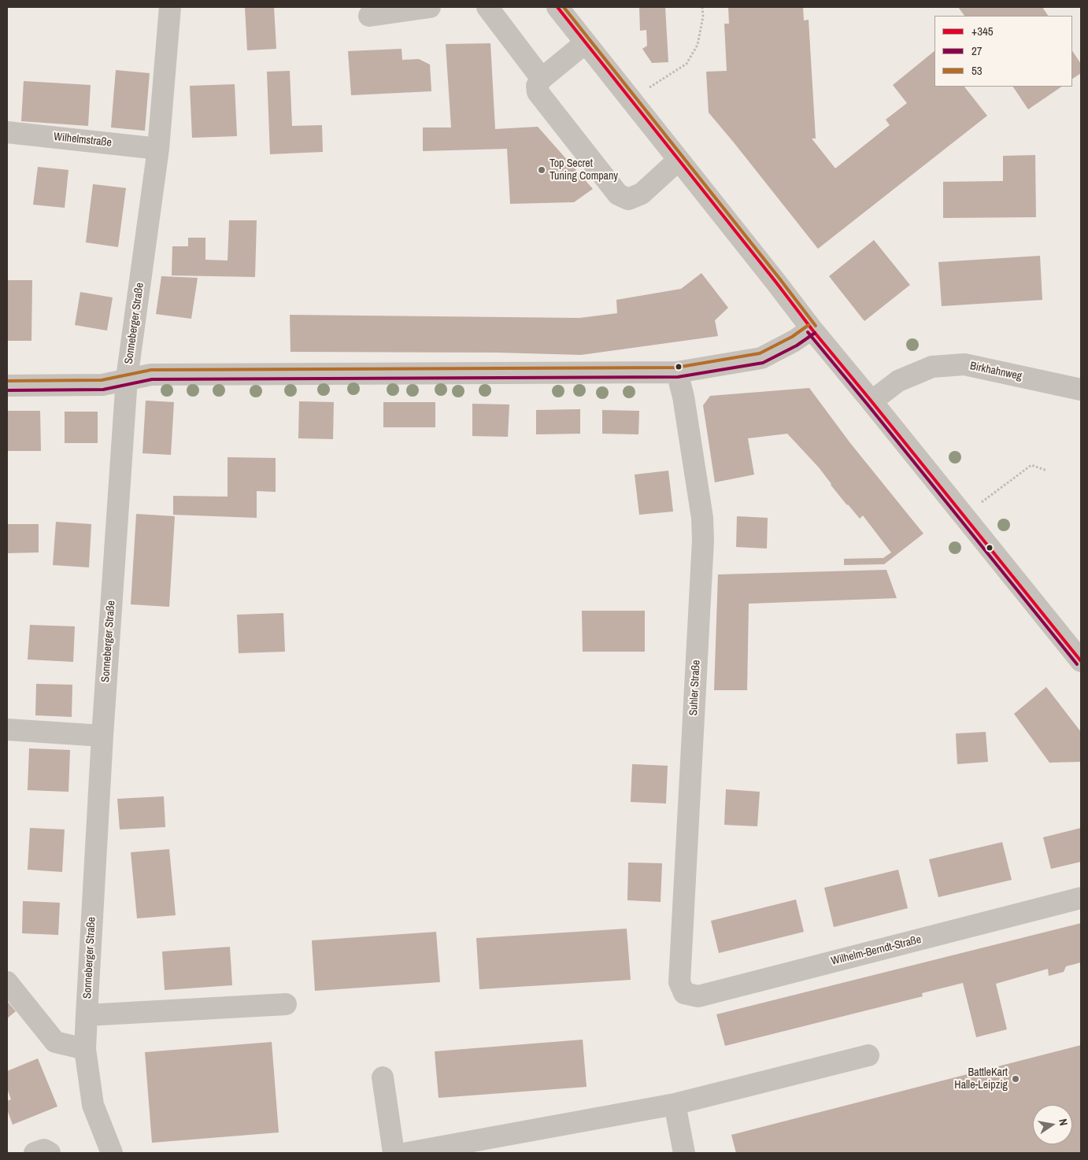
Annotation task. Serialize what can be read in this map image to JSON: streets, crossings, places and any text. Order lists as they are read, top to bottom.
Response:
{
  "streets": {
    "street": [
      "Wilhelmstraße",
      "Sonneberger Straße",
      "Birkhahnweg",
      "Suhler Straße",
      "Wilhelm-Berndt-Straße"
    ]
  },
  "crossings": [
    ["Wilhelmstraße", "Sonneberger Straße"],
    ["Suhler Straße", "Wilhelm-Berndt-Straße"]
  ],
  "places": ["Top Secret Tuning Company", "BattleKart Halle-Leipzig"],
  "lines": ["transit line +345", "transit line 53", "transit line 27"],
  "legend": ["+345", "27", "53"],
  "north": "right"
}
